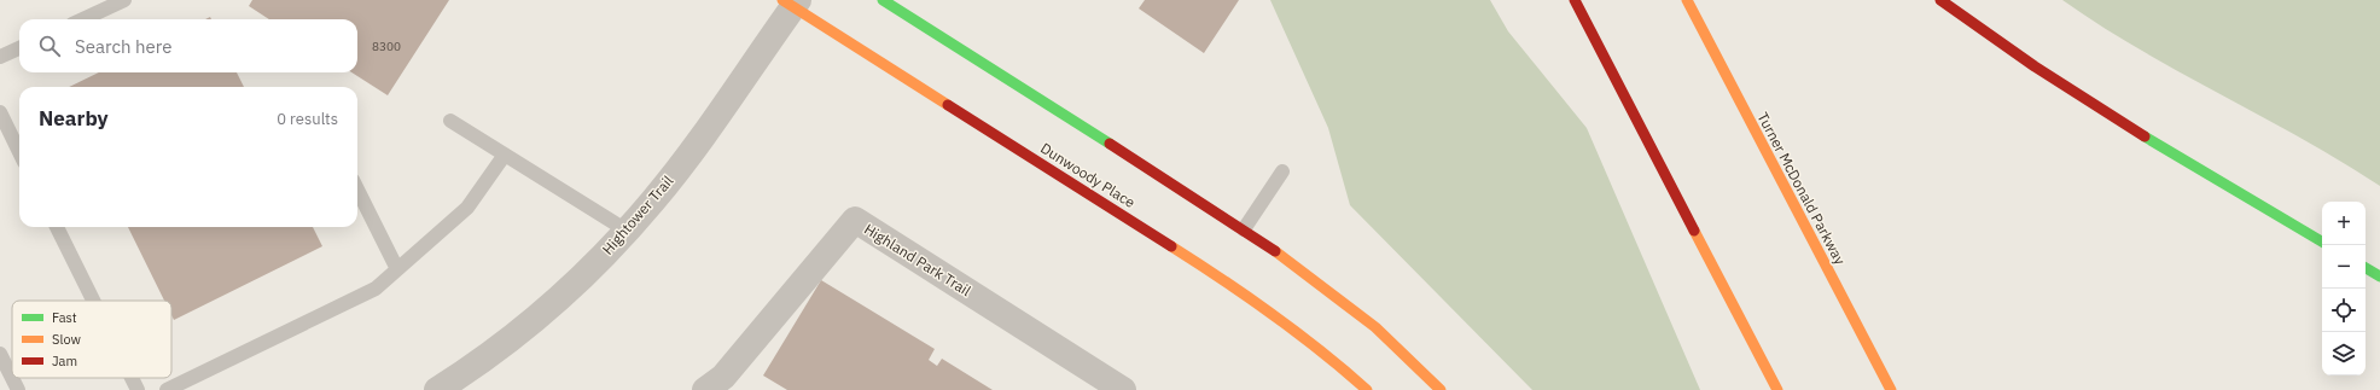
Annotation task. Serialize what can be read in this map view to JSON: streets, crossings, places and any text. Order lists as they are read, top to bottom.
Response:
{
  "streets": {
    "main road": ["Dunwoody Place", "Turner McDonald Parkway"],
    "street": ["Hightower Trail", "Highland Park Trail"]
  },
  "crossings": [
    ["Dunwoody Place", "Hightower Trail"]
  ],
  "house_numbers": ["8300"],
  "legend": ["Fast", "Slow", "Jam"],
  "page": {
    "search": "Search here",
    "heading": ["Nearby", "0 results"],
    "map_buttons": ["+", "−"]
  }
}
